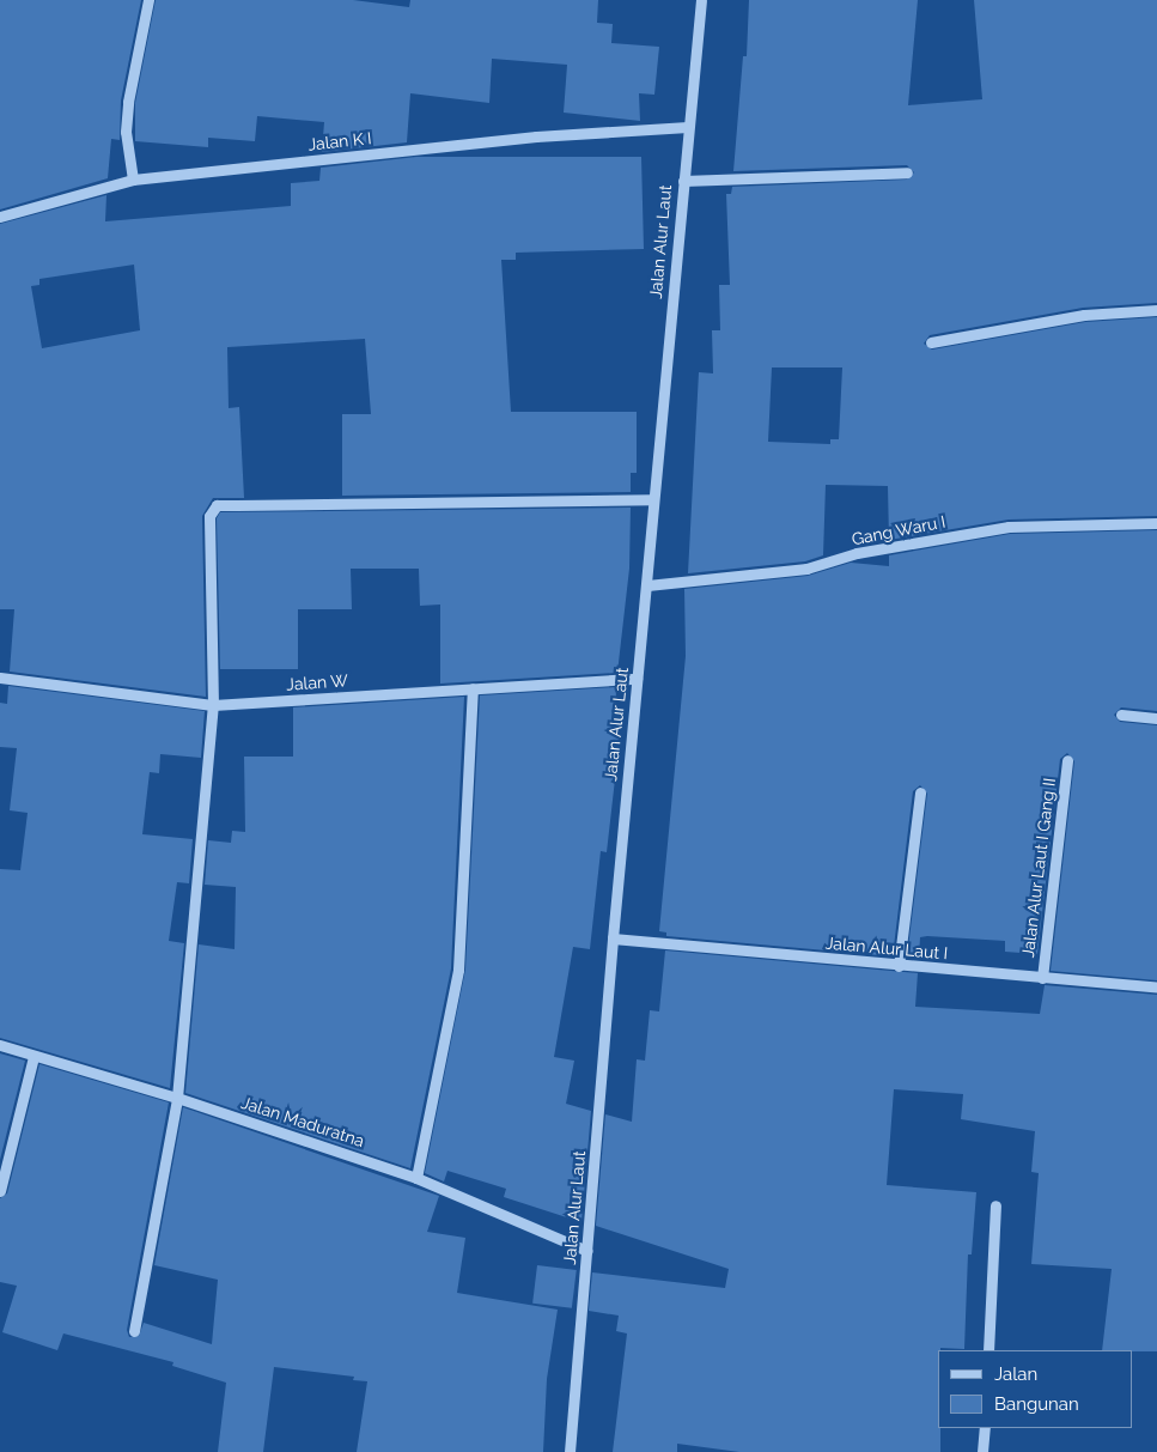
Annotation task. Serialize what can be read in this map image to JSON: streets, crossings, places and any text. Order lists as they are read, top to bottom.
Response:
{
  "streets": {
    "street": [
      "Jalan K I",
      "Jalan Alur Laut",
      "Gang Waru I",
      "Jalan W",
      "Jalan Alur Laut I Gang II",
      "Jalan Alur Laut I",
      "Jalan Maduratna"
    ]
  },
  "crossings": [
    ["Jalan K I", "Jalan Alur Laut"],
    ["Jalan Alur Laut", "Gang Waru I"],
    ["Jalan Alur Laut", "Jalan W"],
    ["Jalan Alur Laut", "Jalan Alur Laut I"],
    ["Jalan Alur Laut", "Jalan Maduratna"],
    ["Jalan Alur Laut I Gang II", "Jalan Alur Laut I"]
  ],
  "legend": ["Jalan", "Bangunan"]
}
